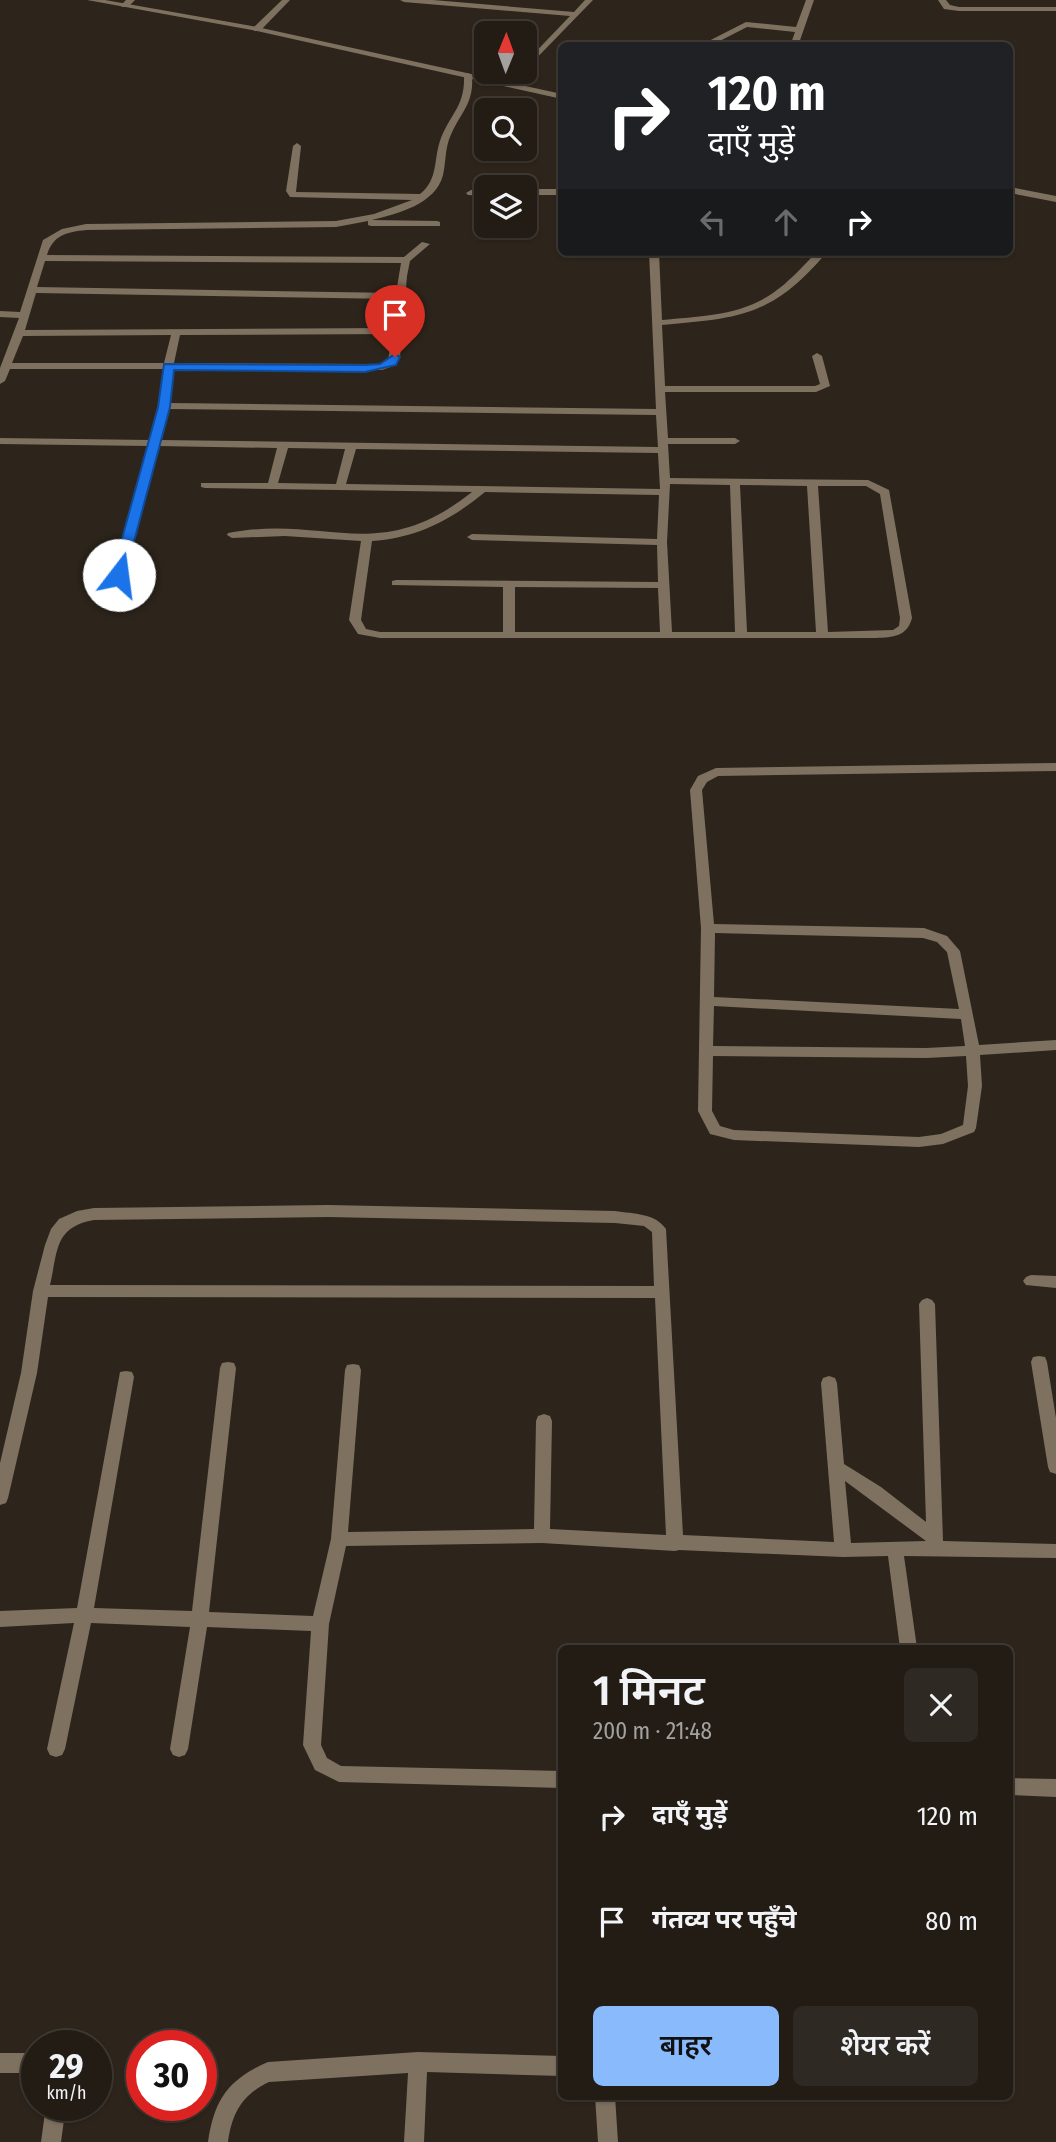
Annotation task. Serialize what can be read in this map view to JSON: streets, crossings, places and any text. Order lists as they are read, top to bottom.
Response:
{
  "north": "top",
  "page": {
    "turn": ["120 m", "दाएँ मुड़ें"],
    "heading": ["1 मिनट", "200 m · 21:48"],
    "list": [
      {
        "name": "दाएँ मुड़ें",
        "value": "120 m"
      },
      {
        "name": "गंतव्य पर पहुँचे",
        "value": "80 m"
      }
    ],
    "buttons": ["बाहर", "शेयर करें"],
    "speed": "29 km/h",
    "limit": "30"
  }
}
